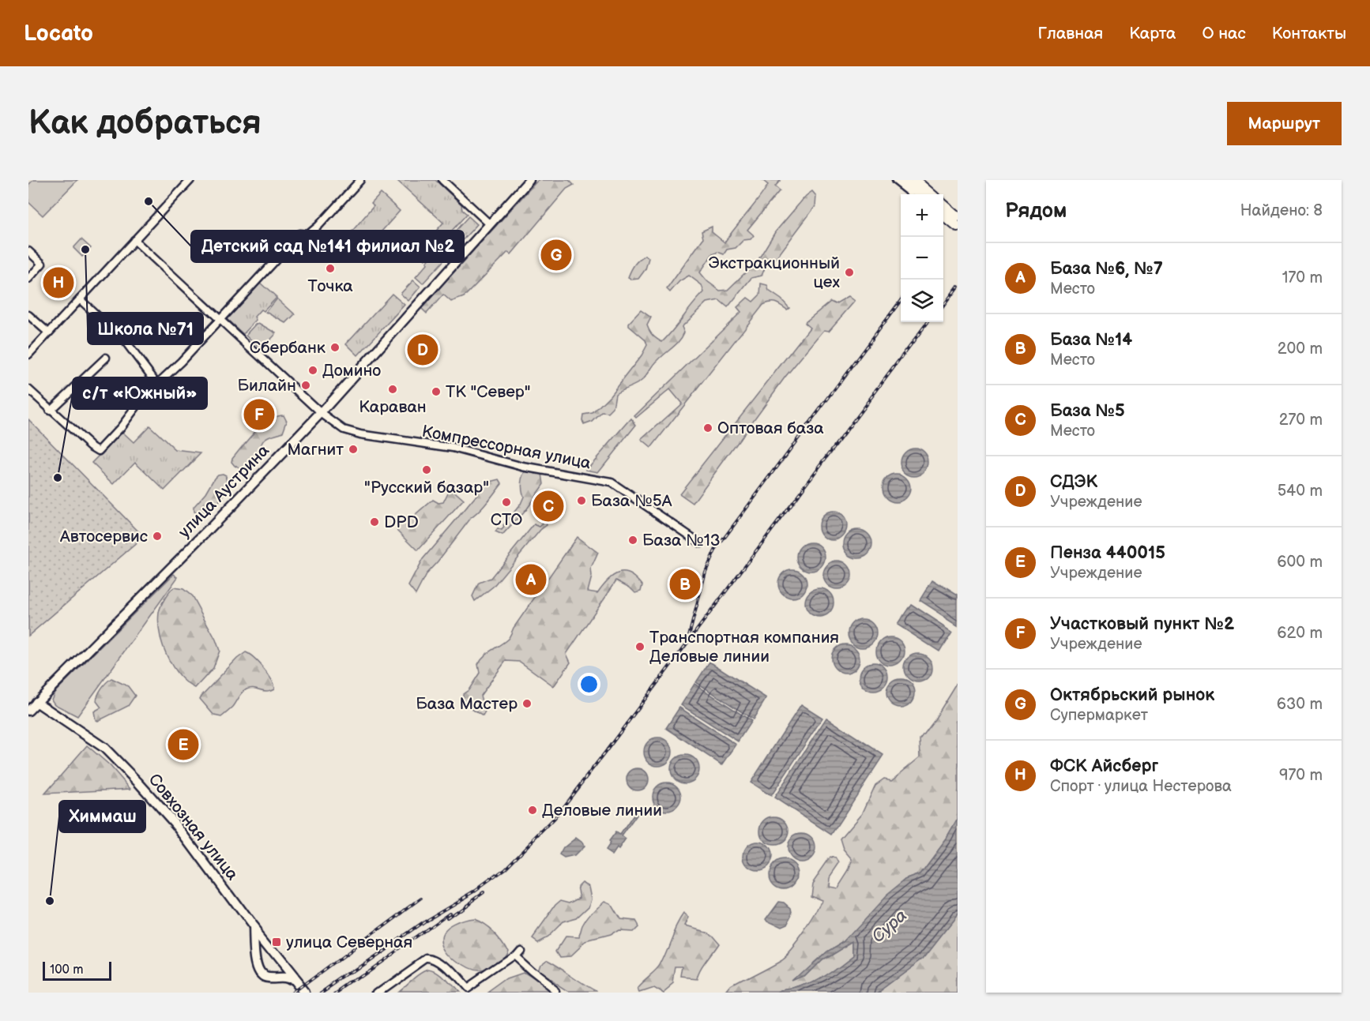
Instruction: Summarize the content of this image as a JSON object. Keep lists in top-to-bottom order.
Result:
{
  "streets": {
    "main road": ["улица Аустрина", "Совхозная улица"],
    "street": ["Компрессорная улица"]
  },
  "crossings": [
    ["Компрессорная улица", "улица Аустрина"],
    ["улица Аустрина", "Совхозная улица"]
  ],
  "water": ["Сура"],
  "places": {
    "other": [
      "Детский сад №141 филиал №2",
      "Школа №71",
      "Точка",
      "Экстракционный цех",
      "Сбербанк",
      "Домино",
      "Билайн",
      "Караван",
      "ТК \"Север\"",
      "Оптовая база",
      "Магнит",
      "\"Русский базар\"",
      "с/т «Южный»",
      "База №5А",
      "СТО",
      "DPD",
      "Автосервис",
      "База №13",
      "Транспортная компания Деловые линии",
      "База Мастер",
      "Деловые линии",
      "Химмаш"
    ],
    "transit": ["улица Северная"]
  },
  "scale_bar": "100 m",
  "page": {
    "header": "Locato",
    "nav": [
      "Главная",
      "Карта",
      "О нас",
      "Контакты"
    ],
    "buttons": "Маршрут",
    "title": "Как добраться",
    "heading": ["Рядом", "Найдено: 8"],
    "map_buttons": ["+", "−"],
    "pins": [
      "G",
      "H",
      "D",
      "F",
      "C",
      "A",
      "B",
      "E"
    ],
    "list": [
      {
        "mark": "A",
        "name": "База №6, №7",
        "note": "Место",
        "value": "170 m"
      },
      {
        "mark": "B",
        "name": "База №14",
        "note": "Место",
        "value": "200 m"
      },
      {
        "mark": "C",
        "name": "База №5",
        "note": "Место",
        "value": "270 m"
      },
      {
        "mark": "D",
        "name": "СДЭК",
        "note": "Учреждение",
        "value": "540 m"
      },
      {
        "mark": "E",
        "name": "Пенза 440015",
        "note": "Учреждение",
        "value": "600 m"
      },
      {
        "mark": "F",
        "name": "Участковый пункт №2",
        "note": "Учреждение",
        "value": "620 m"
      },
      {
        "mark": "G",
        "name": "Октябрьский рынок",
        "note": "Супермаркет",
        "value": "630 m"
      },
      {
        "mark": "H",
        "name": "ФСК Айсберг",
        "note": "Спорт · улица Нестерова",
        "value": "970 m"
      }
    ],
    "scale": "100 m"
  }
}
